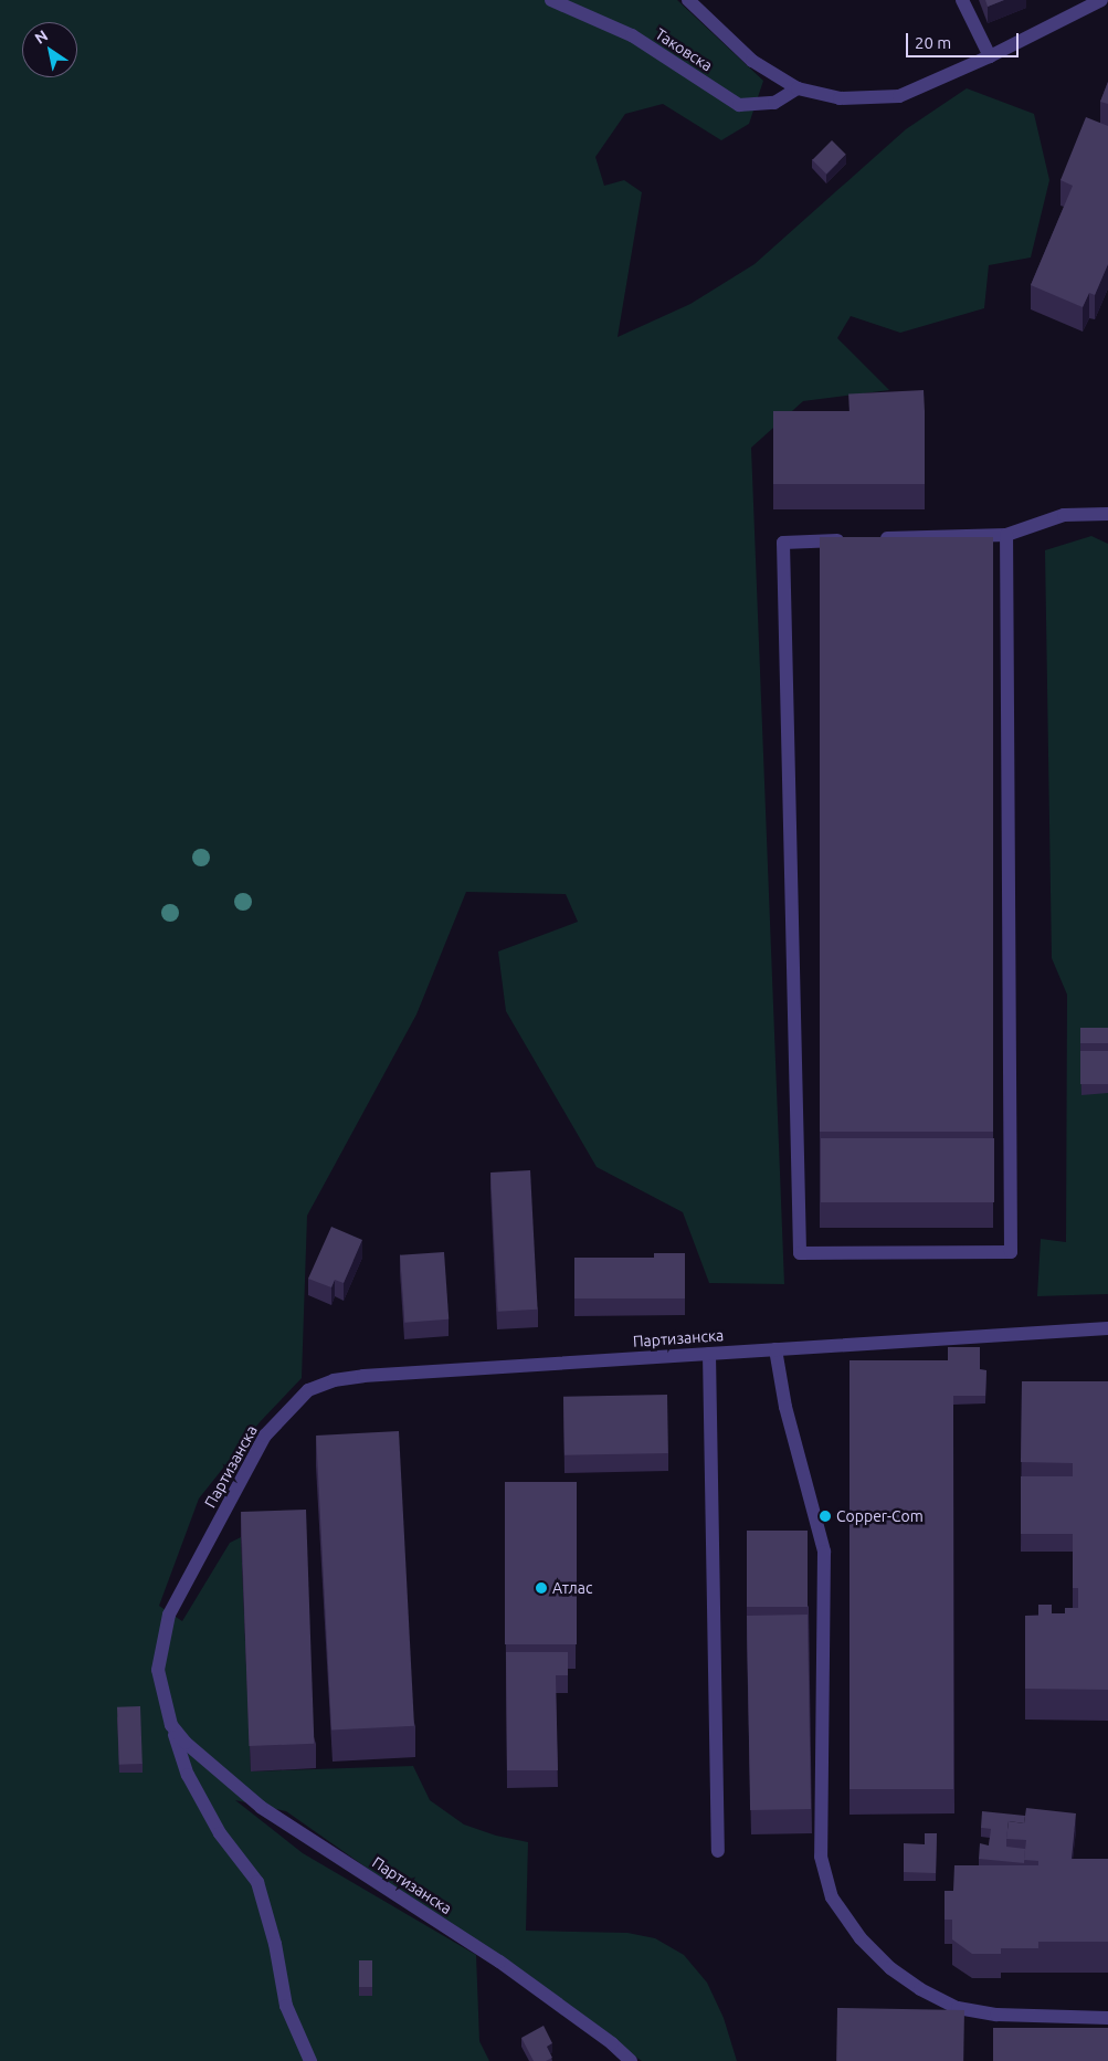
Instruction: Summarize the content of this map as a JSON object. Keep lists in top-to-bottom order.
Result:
{
  "streets": {
    "street": ["Таковска", "Партизанска"]
  },
  "places": ["Copper-Com", "Атлас"],
  "scale_bar": "20 m",
  "north": "top left"
}
